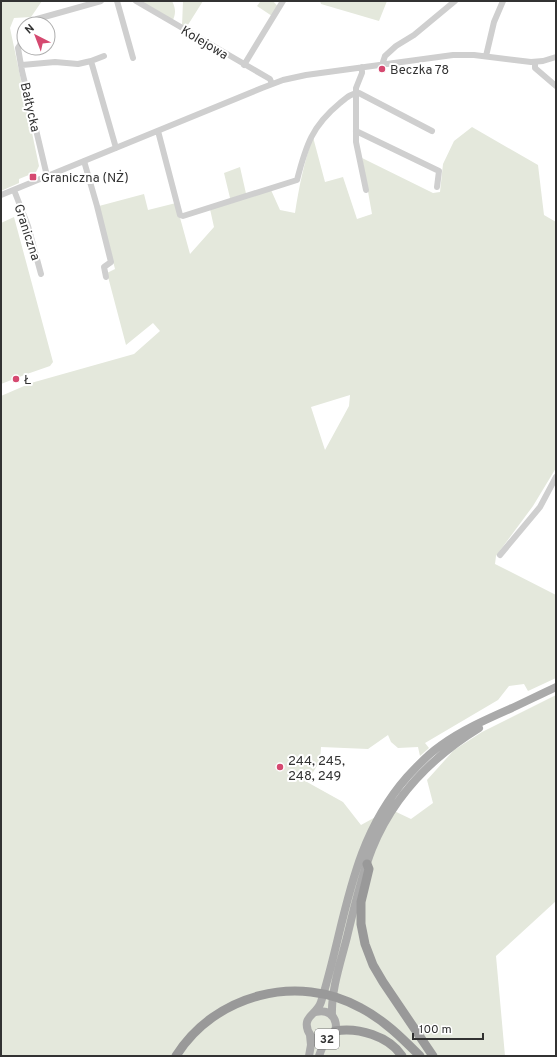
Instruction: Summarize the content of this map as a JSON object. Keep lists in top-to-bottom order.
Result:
{
  "streets": {
    "main road": ["32"],
    "street": ["Kolejowa", "Bałtycka", "Graniczna"]
  },
  "places": {
    "other": ["Beczka 78", "Ł", "244, 245, 248, 249"],
    "transit": ["Graniczna (NŻ)"]
  },
  "scale_bar": "100 m",
  "north": "top left"
}
